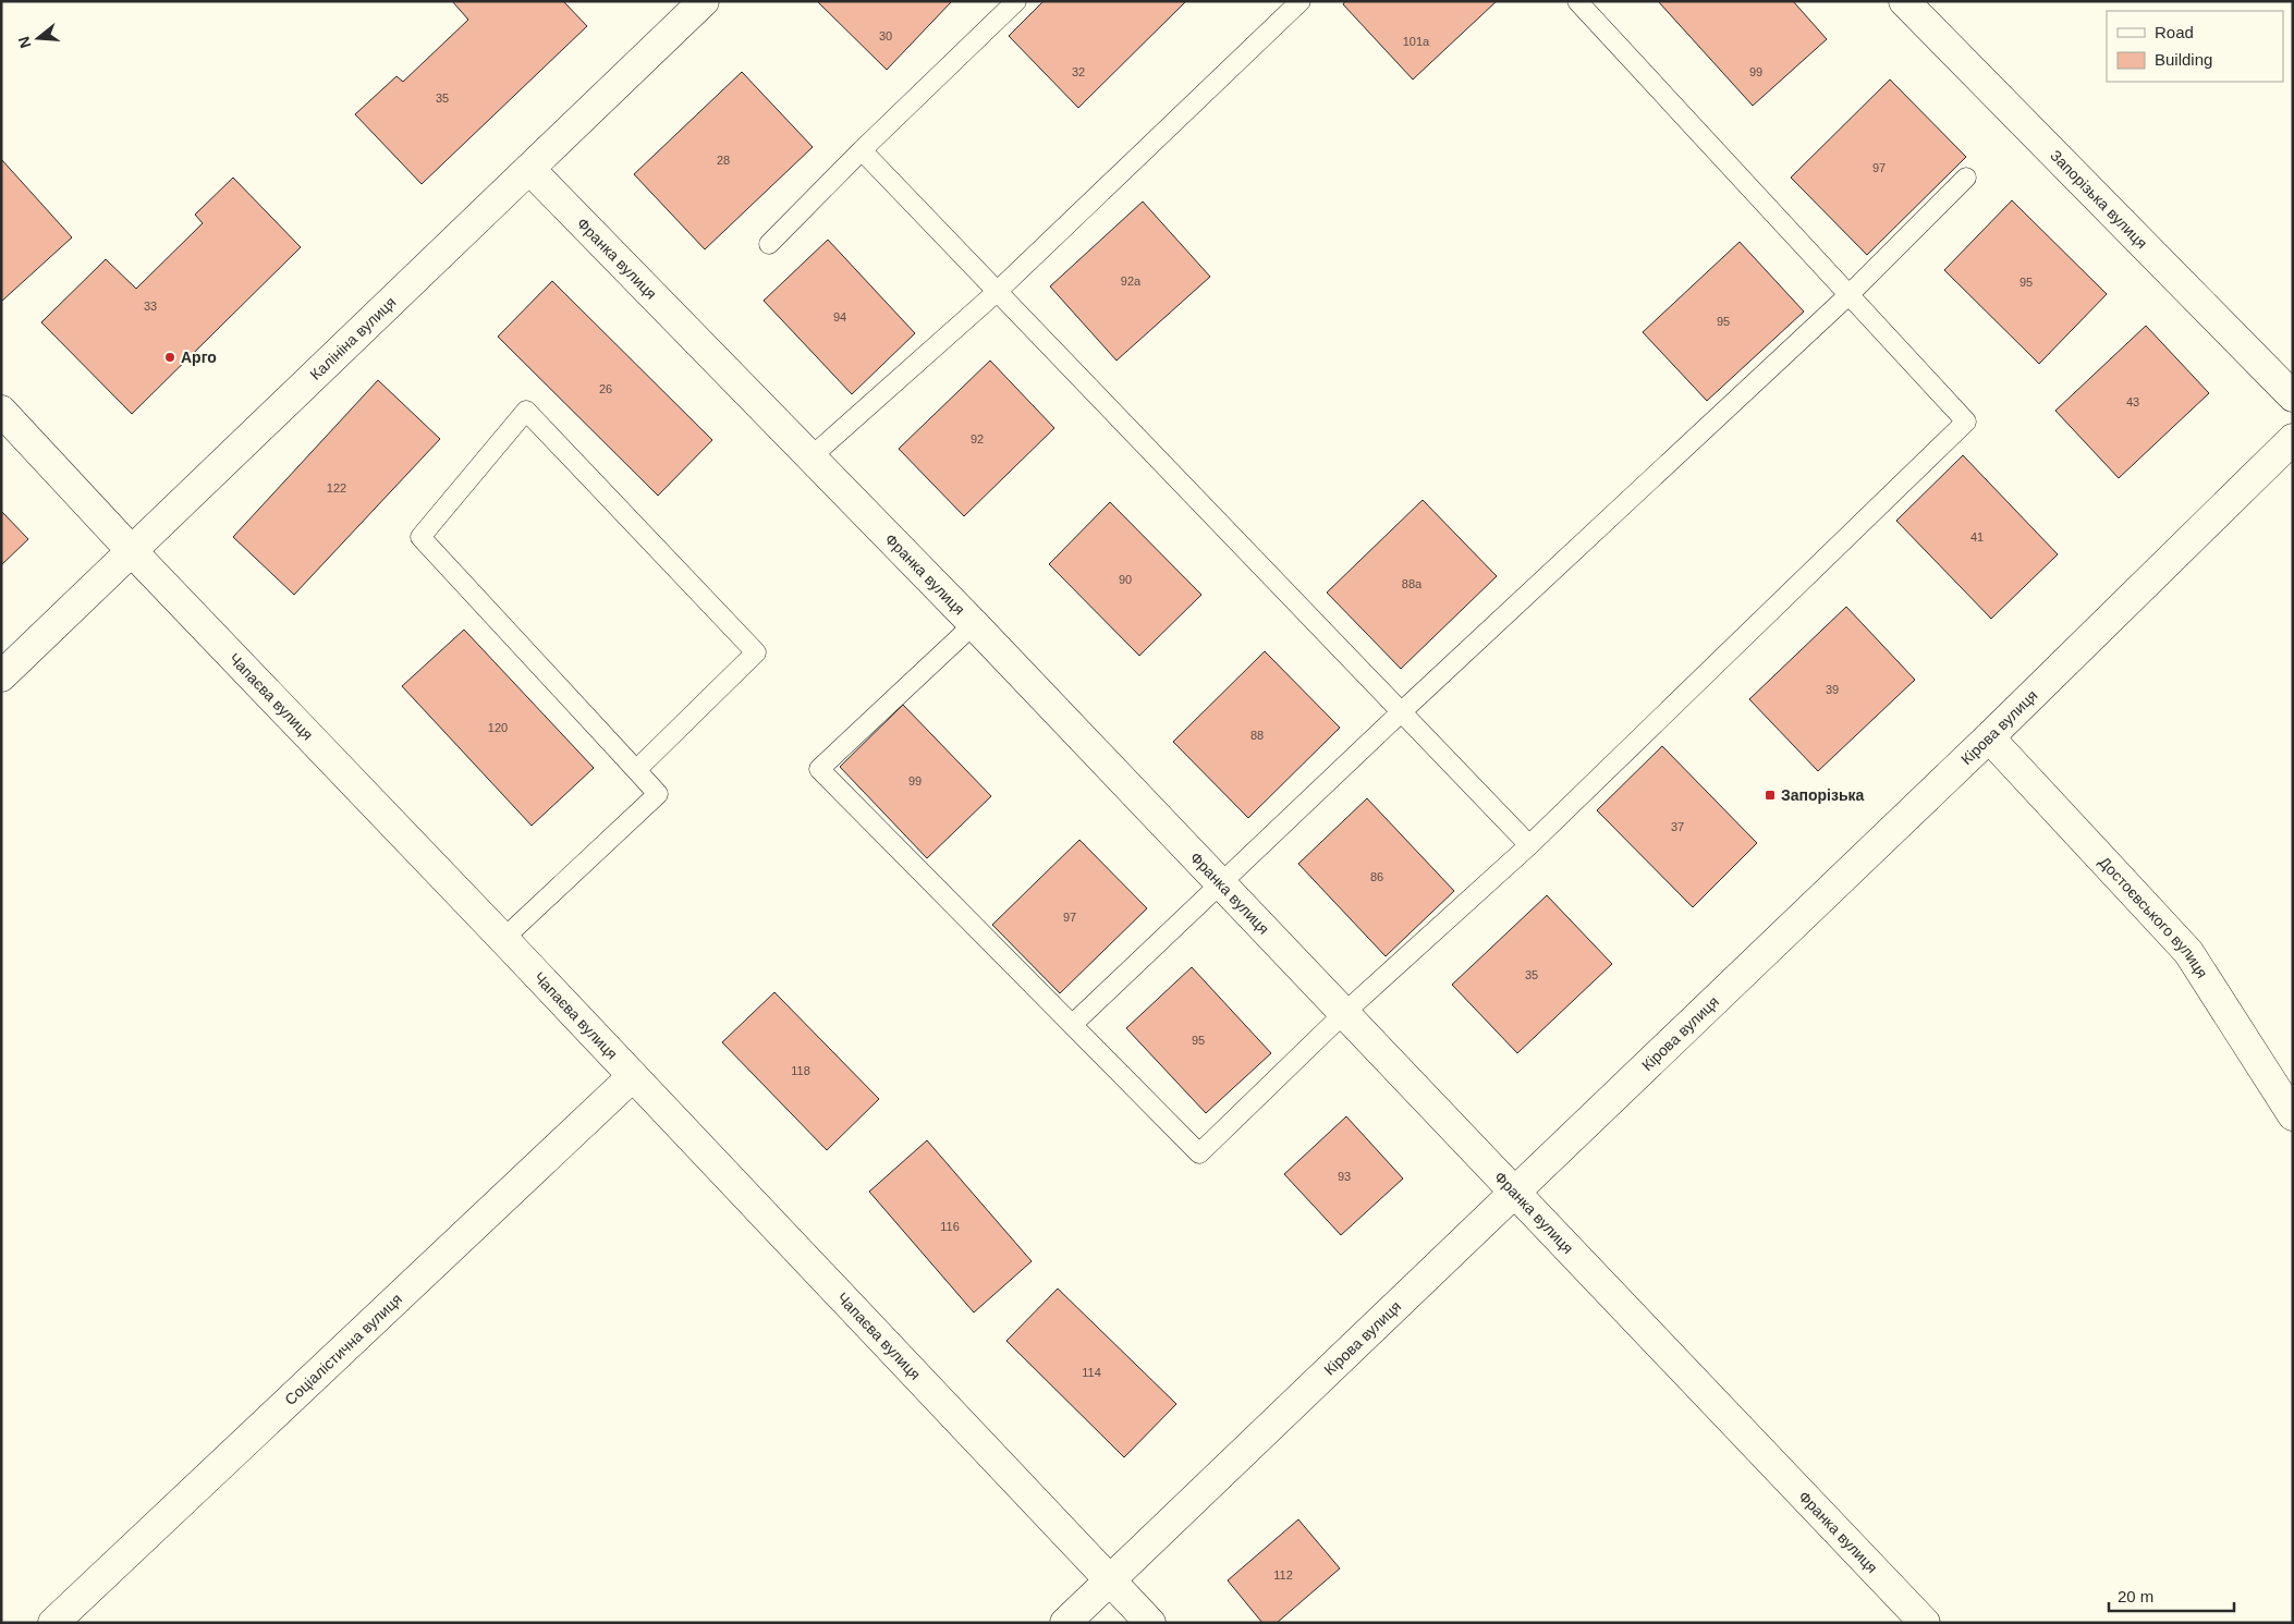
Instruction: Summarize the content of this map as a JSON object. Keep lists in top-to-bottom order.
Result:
{
  "streets": {
    "street": [
      "Запорізька вулиця",
      "Франка вулиця",
      "Калініна вулиця",
      "Чапаєва вулиця",
      "Кірова вулиця",
      "Достоєвського вулиця",
      "Соціалістична вулиця"
    ]
  },
  "crossings": [
    ["Франка вулиця", "Калініна вулиця"],
    ["Франка вулиця", "Кірова вулиця"],
    ["Калініна вулиця", "Чапаєва вулиця"],
    ["Чапаєва вулиця", "Кірова вулиця"],
    ["Чапаєва вулиця", "Соціалістична вулиця"],
    ["Кірова вулиця", "Достоєвського вулиця"]
  ],
  "places": {
    "other": ["Арго"],
    "transit": ["Запорізька"]
  },
  "house_numbers": [
    "30",
    "101а",
    "32",
    "99",
    "35",
    "28",
    "97",
    "92а",
    "95",
    "33",
    "94",
    "95",
    "26",
    "43",
    "92",
    "122",
    "41",
    "90",
    "88а",
    "39",
    "120",
    "88",
    "99",
    "37",
    "86",
    "97",
    "35",
    "95",
    "118",
    "93",
    "116",
    "114",
    "112"
  ],
  "legend": ["Road", "Building"],
  "scale_bar": "20 m",
  "north": "left"
}
